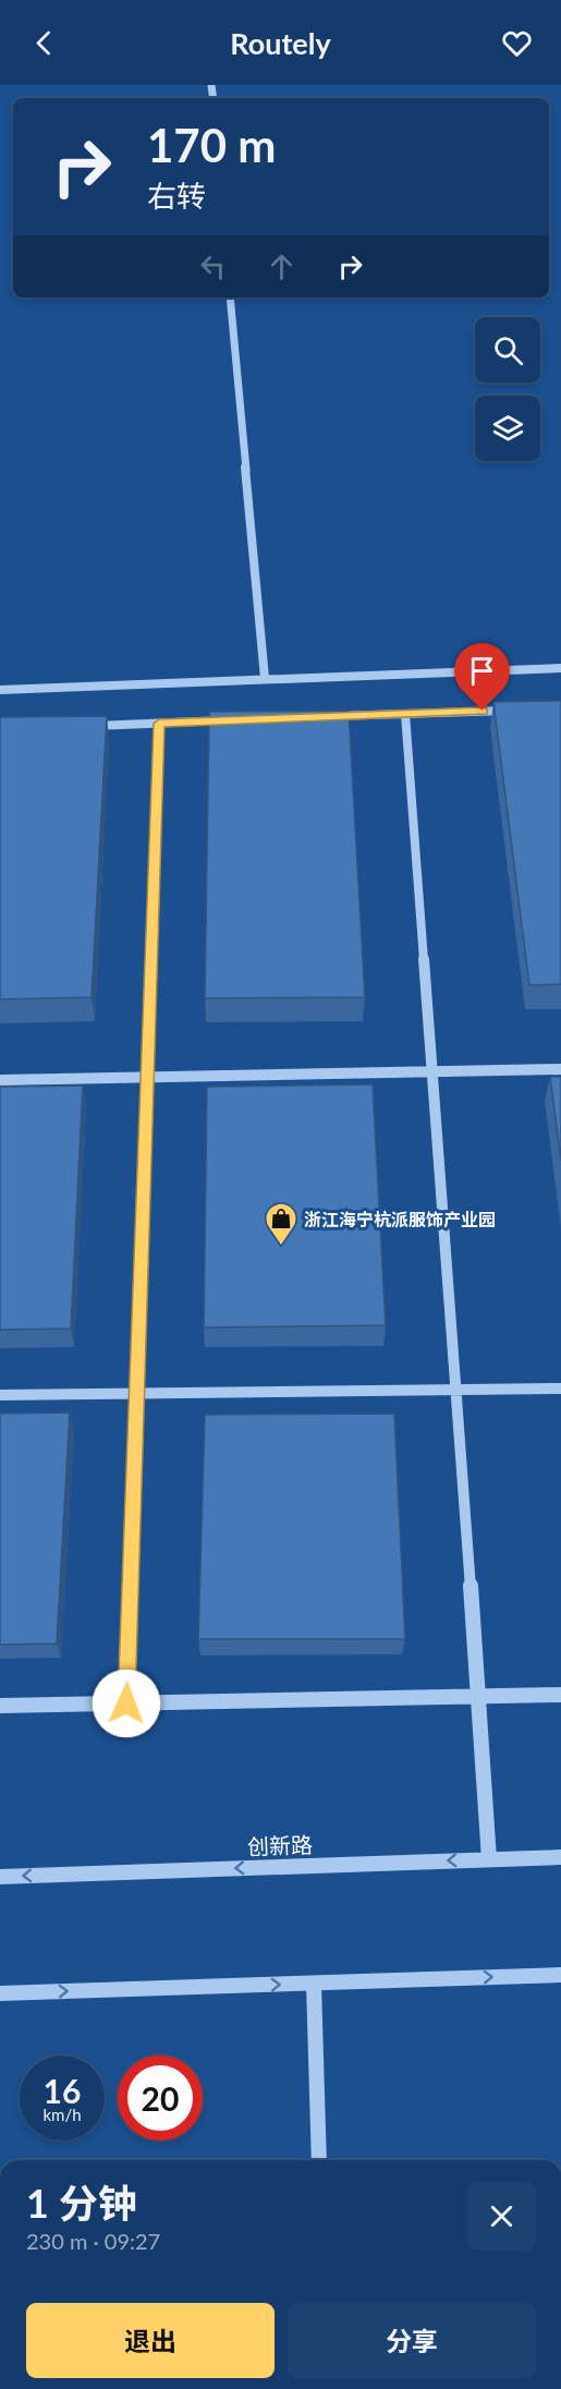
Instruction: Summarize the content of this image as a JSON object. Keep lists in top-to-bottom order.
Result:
{
  "streets": {
    "street": ["创新路"]
  },
  "one_way": ["创新路"],
  "places": {
    "shop": ["浙江海宁杭派服饰产业园"]
  },
  "page": {
    "header": "Routely",
    "turn": ["170 m", "右转"],
    "speed": "16 km/h",
    "limit": "20",
    "heading": ["1 分钟", "230 m · 09:27"],
    "buttons": ["退出", "分享"]
  }
}
